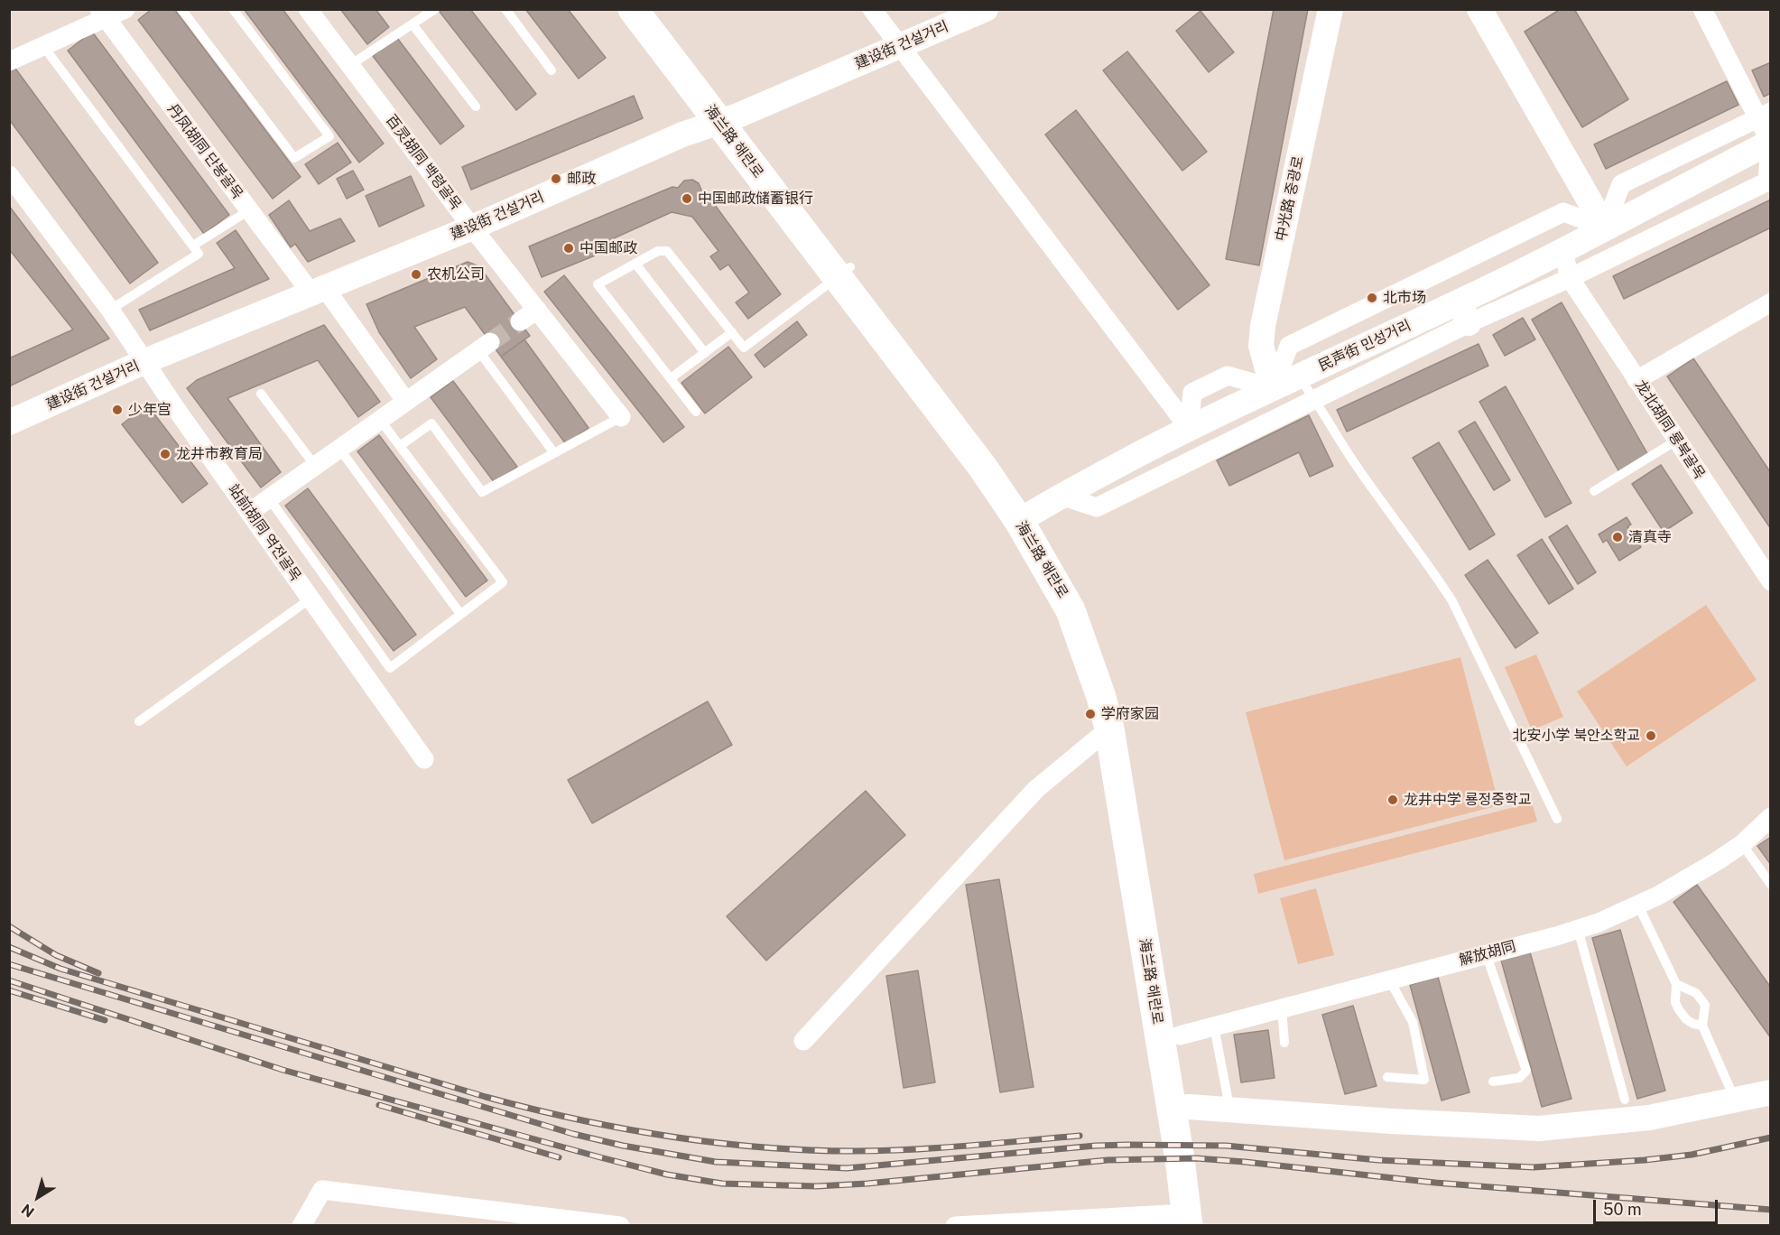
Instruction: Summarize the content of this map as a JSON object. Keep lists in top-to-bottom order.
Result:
{
  "streets": {
    "highway": ["海兰路 해란로"],
    "street": [
      "建设街 건설거리",
      "丹凤胡同 단봉골목",
      "百灵胡同 백령골목",
      "中光路 중광로",
      "民声街 민성거리",
      "龙北胡同 룡북골목",
      "站前胡同 역전골목",
      "解放胡同"
    ]
  },
  "crossings": [
    ["建设街 건설거리", "海兰路 해란로"],
    ["建设街 건설거리", "丹凤胡同 단봉골목"],
    ["建设街 건설거리", "百灵胡同 백령골목"],
    ["建设街 건설거리", "站前胡同 역전골목"],
    ["海兰路 해란로", "民声街 민성거리"],
    ["海兰路 해란로", "解放胡同"],
    ["中光路 중광로", "民声街 민성거리"]
  ],
  "places": [
    "邮政",
    "中国邮政储蓄银行",
    "中国邮政",
    "农机公司",
    "北市场",
    "少年宫",
    "龙井市教育局",
    "清真寺",
    "学府家园",
    "北安小学 북안소학교",
    "龙井中学 룡정중학교"
  ],
  "scale_bar": "50 m",
  "north": "bottom left"
}
